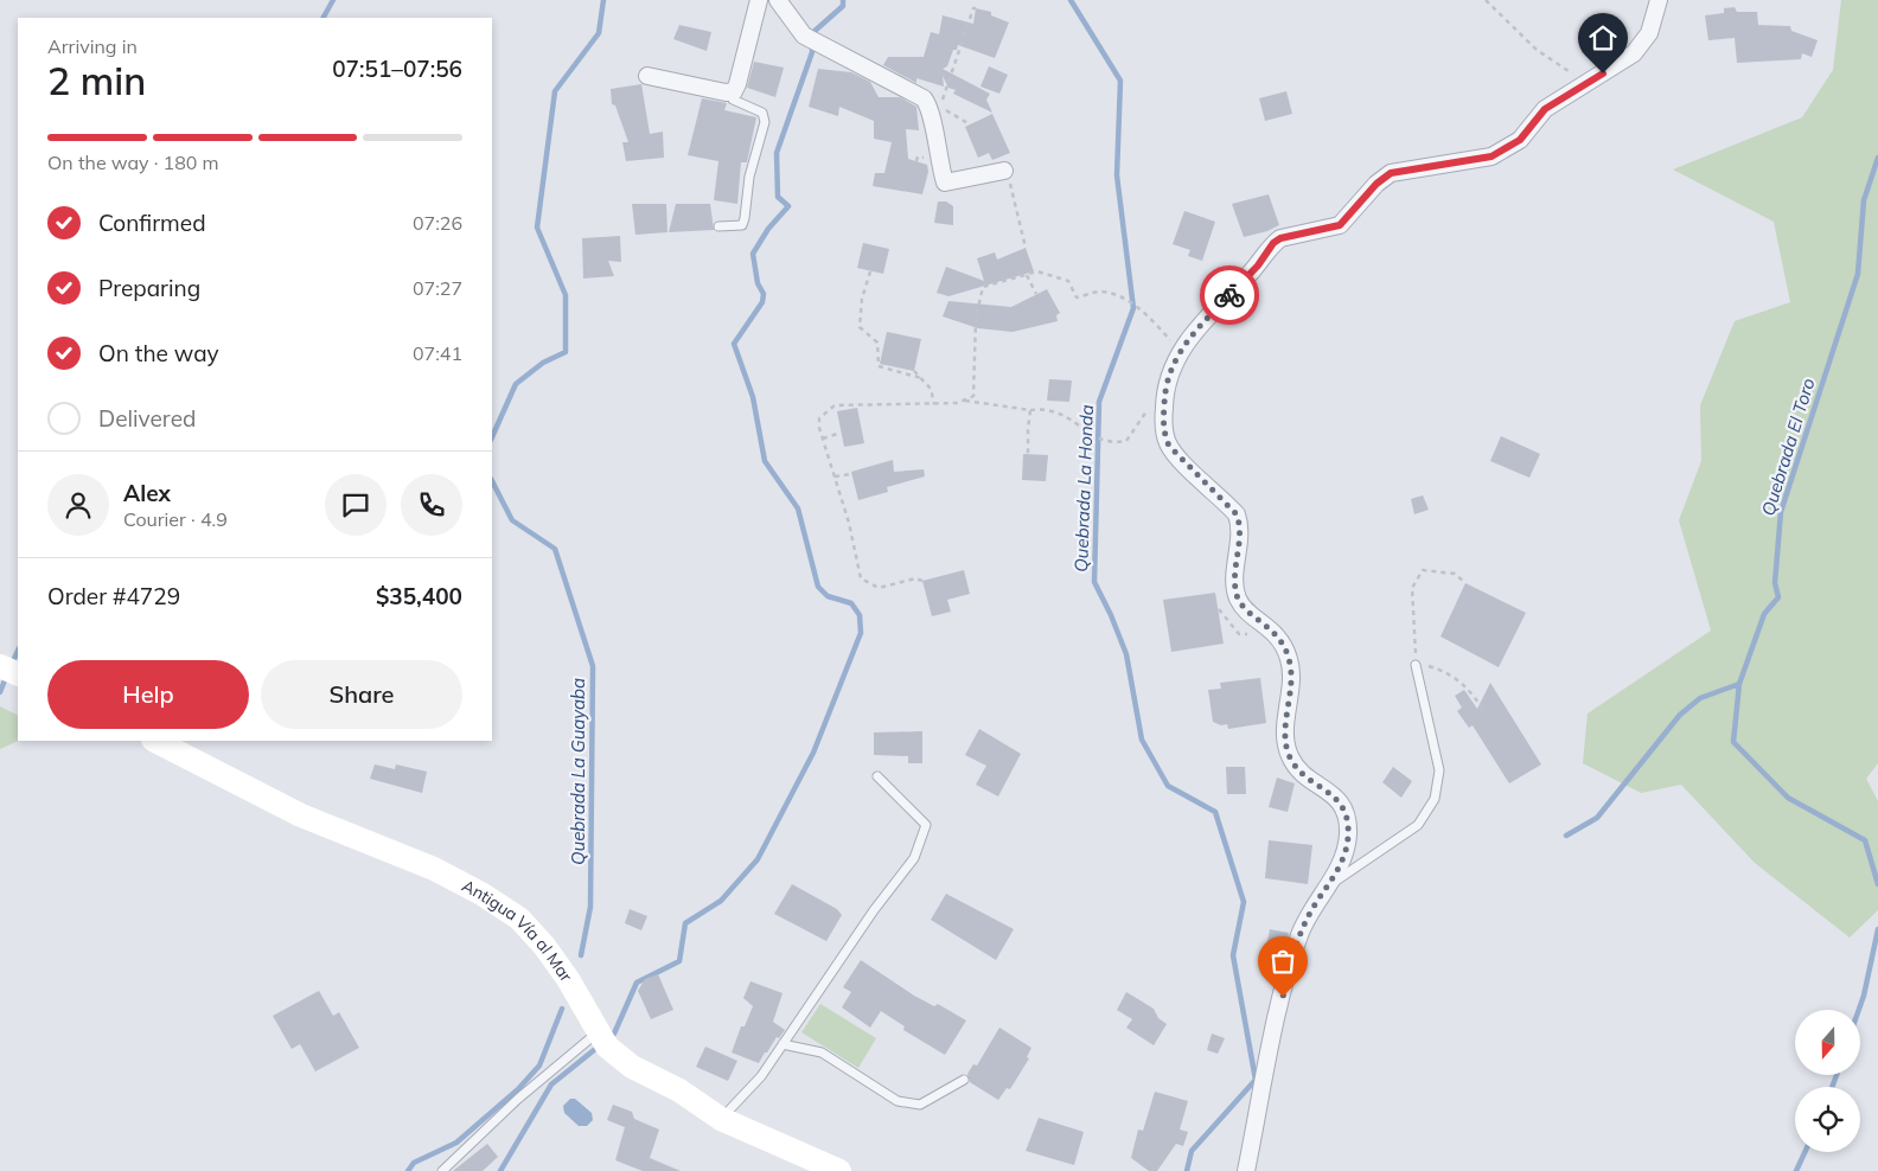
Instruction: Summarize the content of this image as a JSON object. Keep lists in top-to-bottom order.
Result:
{
  "streets": {
    "main road": ["Antigua Vía al Mar"]
  },
  "water": ["Quebrada El Toro", "Quebrada La Honda", "Quebrada La Guayaba"],
  "north": "bottom",
  "page": {
    "heading": ["2 min", "Arriving in", "07:51–07:56"],
    "panel": [
      "Alex",
      "Courier · 4.9",
      "Order #4729",
      "$35,400"
    ],
    "bar": "On the way · 180 m",
    "list": [
      ["Confirmed", "07:26"],
      ["Preparing", "07:27"],
      ["On the way", "07:41"],
      "Delivered"
    ],
    "buttons": ["Help", "Share"]
  }
}
